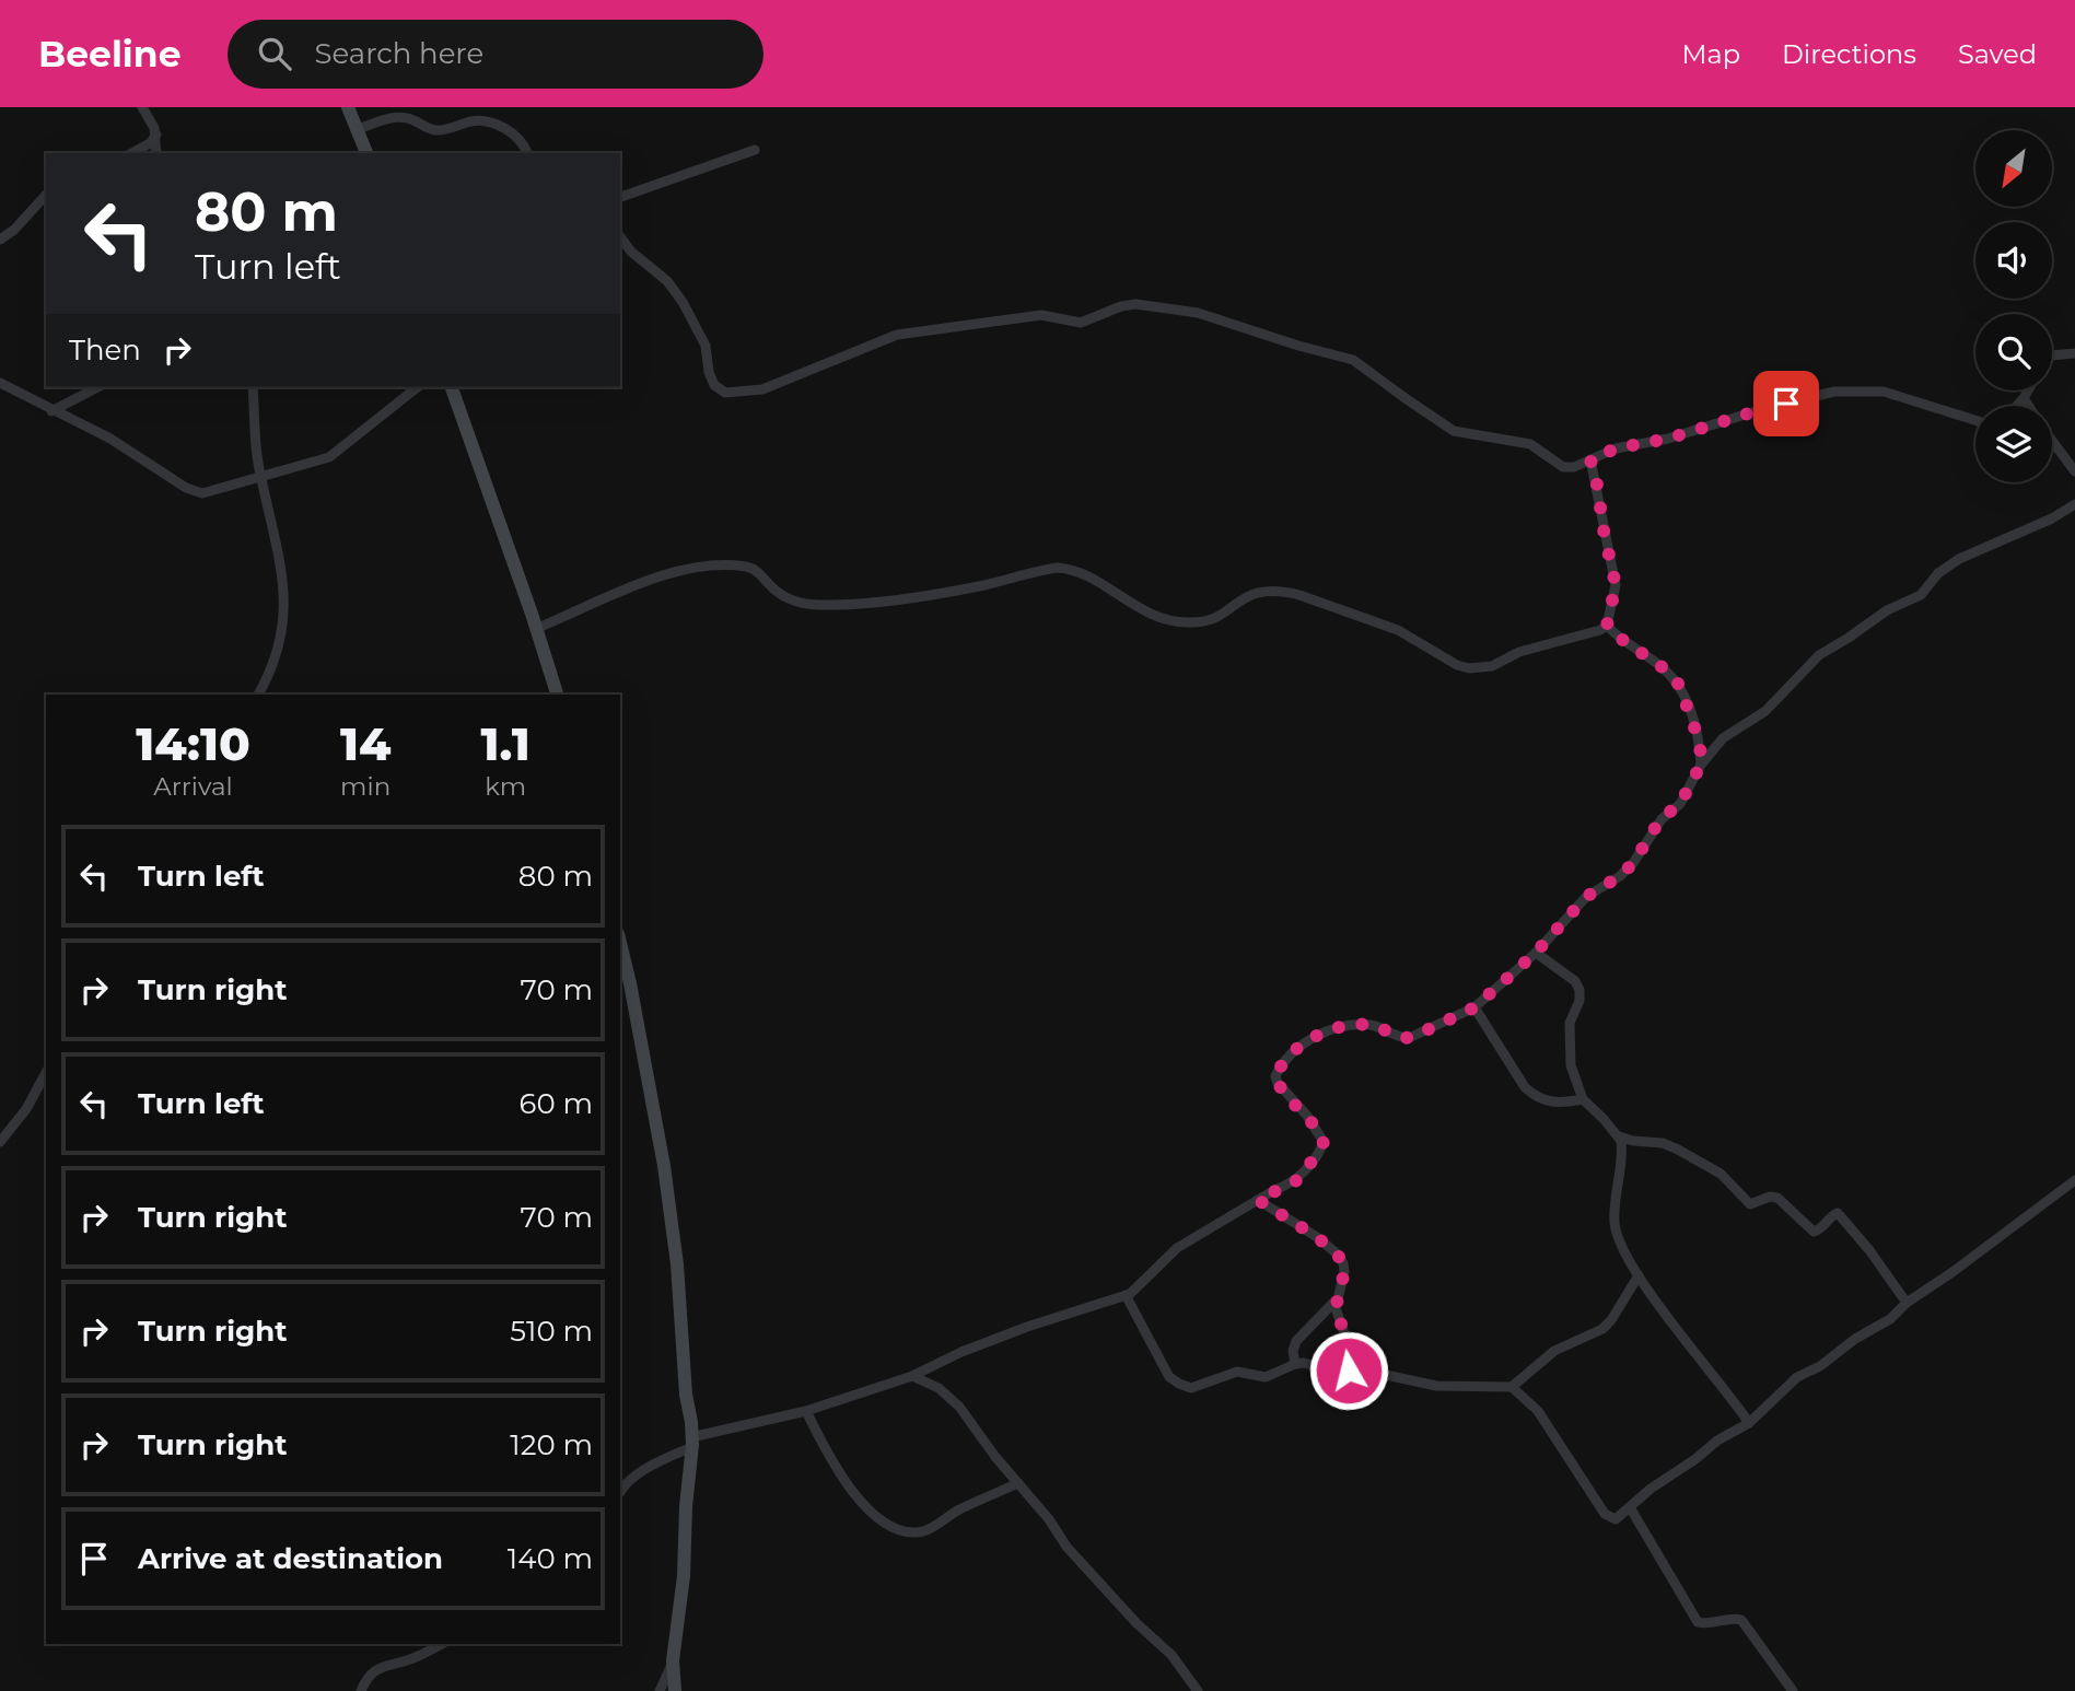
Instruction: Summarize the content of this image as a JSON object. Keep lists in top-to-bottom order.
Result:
{
  "north": "bottom left",
  "page": {
    "header": "Beeline",
    "search": "Search here",
    "nav": ["Map", "Directions", "Saved"],
    "turn": ["80 m", "Turn left"],
    "then": "Then",
    "eta": [
      "14:10",
      "Arrival",
      "14",
      "min",
      "1.1",
      "km"
    ],
    "list": [
      {
        "name": "Turn left",
        "value": "80 m"
      },
      {
        "name": "Turn right",
        "value": "70 m"
      },
      {
        "name": "Turn left",
        "value": "60 m"
      },
      {
        "name": "Turn right",
        "value": "70 m"
      },
      {
        "name": "Turn right",
        "value": "510 m"
      },
      {
        "name": "Turn right",
        "value": "120 m"
      },
      {
        "name": "Arrive at destination",
        "value": "140 m"
      }
    ]
  }
}
